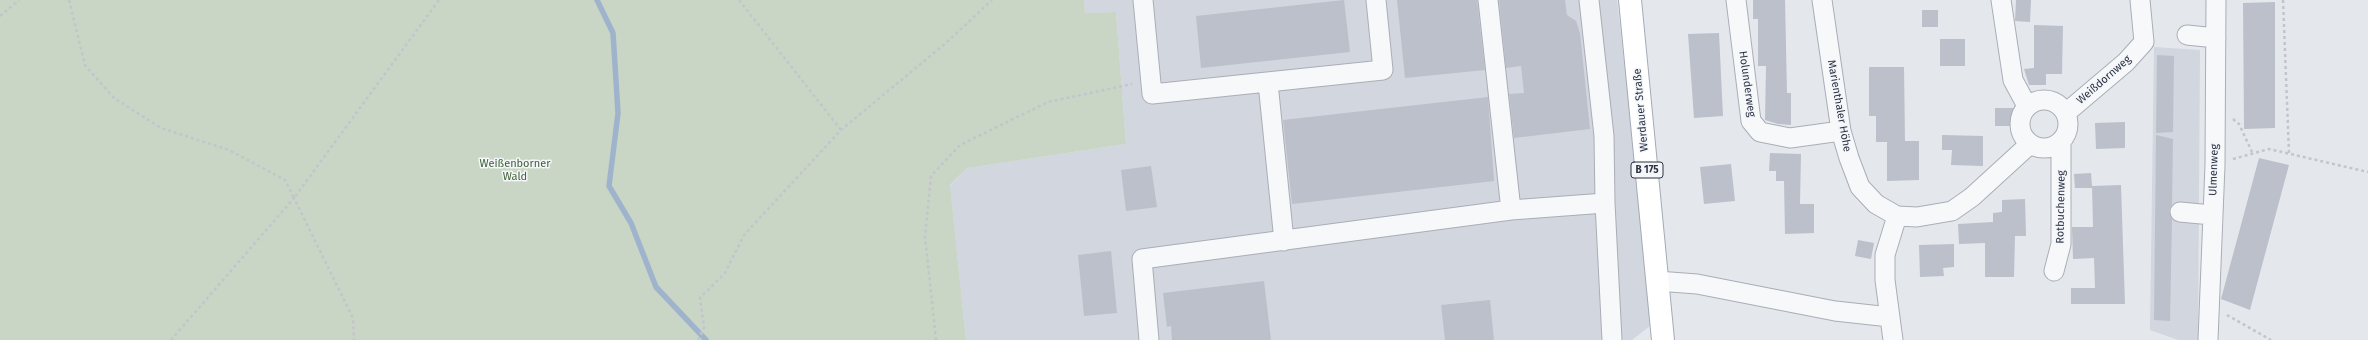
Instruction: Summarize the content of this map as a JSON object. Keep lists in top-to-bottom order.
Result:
{
  "streets": {
    "main road": ["Werdauer Straße", "B 175"],
    "street": [
      "Weißdornweg",
      "Holunderweg",
      "Marienthaler Höhe",
      "Ulmenweg",
      "Rotbuchenweg"
    ]
  },
  "crossings": [
    ["Weißdornweg", "Marienthaler Höhe"],
    ["Weißdornweg", "Rotbuchenweg"],
    ["Holunderweg", "Marienthaler Höhe"],
    ["Marienthaler Höhe", "Rotbuchenweg"]
  ],
  "parks": ["Weißenborner Wald"]
}
